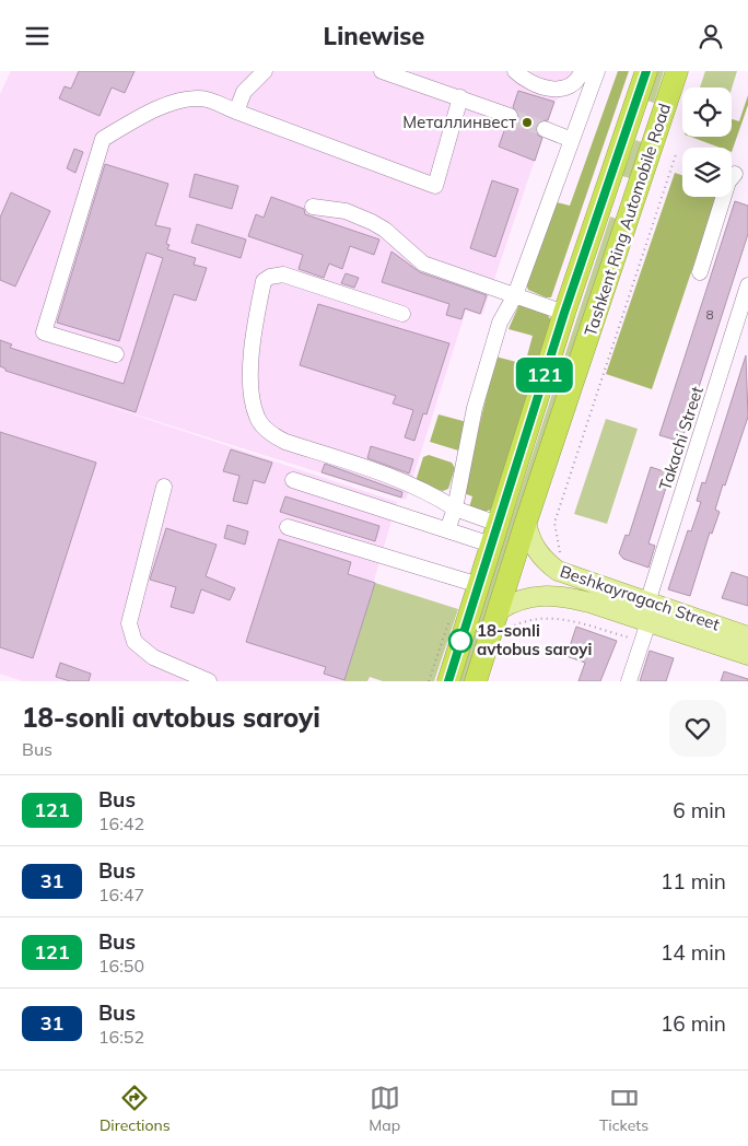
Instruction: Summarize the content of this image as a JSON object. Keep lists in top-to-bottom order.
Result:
{
  "streets": {
    "highway": ["Tashkent Ring Automobile Road"],
    "main road": ["Beshkayragach Street"],
    "street": ["Takachi Street"]
  },
  "crossings": [
    ["Tashkent Ring Automobile Road", "Beshkayragach Street"],
    ["Takachi Street", "Beshkayragach Street"]
  ],
  "places": ["Металлинвест", "18-sonli avtobus saroyi"],
  "lines": ["bus line 121"],
  "house_numbers": ["8"],
  "page": {
    "header": "Linewise",
    "on_map": "121",
    "heading": ["18-sonli avtobus saroyi", "Bus"],
    "list": [
      {
        "mark": "121",
        "name": "Bus",
        "note": "16:42",
        "value": "6 min"
      },
      {
        "mark": "31",
        "name": "Bus",
        "note": "16:47",
        "value": "11 min"
      },
      {
        "mark": "121",
        "name": "Bus",
        "note": "16:50",
        "value": "14 min"
      },
      {
        "mark": "31",
        "name": "Bus",
        "note": "16:52",
        "value": "16 min"
      }
    ],
    "tabs": ["Directions", "Map", "Tickets"]
  }
}
